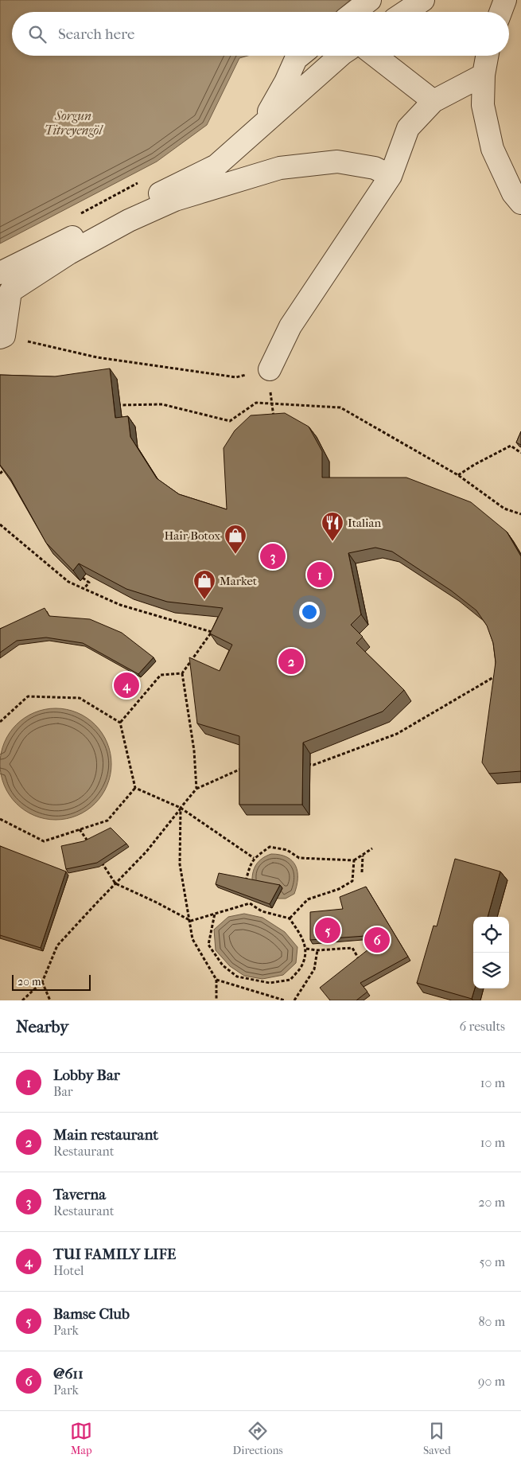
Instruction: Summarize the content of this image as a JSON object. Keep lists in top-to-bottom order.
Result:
{
  "water": ["Sorgun Titreyengöl"],
  "places": {
    "restaurant": ["Italian"],
    "shop": ["Hair Botox", "Market"]
  },
  "scale_bar": "20 m",
  "page": {
    "search": "Search here",
    "pins": [
      "3",
      "1",
      "2",
      "4",
      "5",
      "6"
    ],
    "scale": "20 m",
    "heading": ["Nearby", "6 results"],
    "list": [
      {
        "mark": "1",
        "name": "Lobby Bar",
        "note": "Bar",
        "value": "10 m"
      },
      {
        "mark": "2",
        "name": "Main restaurant",
        "note": "Restaurant",
        "value": "10 m"
      },
      {
        "mark": "3",
        "name": "Taverna",
        "note": "Restaurant",
        "value": "20 m"
      },
      {
        "mark": "4",
        "name": "TUI FAMILY LIFE",
        "note": "Hotel",
        "value": "50 m"
      },
      {
        "mark": "5",
        "name": "Bamse Club",
        "note": "Park",
        "value": "80 m"
      },
      {
        "mark": "6",
        "name": "@611",
        "note": "Park",
        "value": "90 m"
      }
    ],
    "nav": ["Map", "Directions", "Saved"]
  }
}
